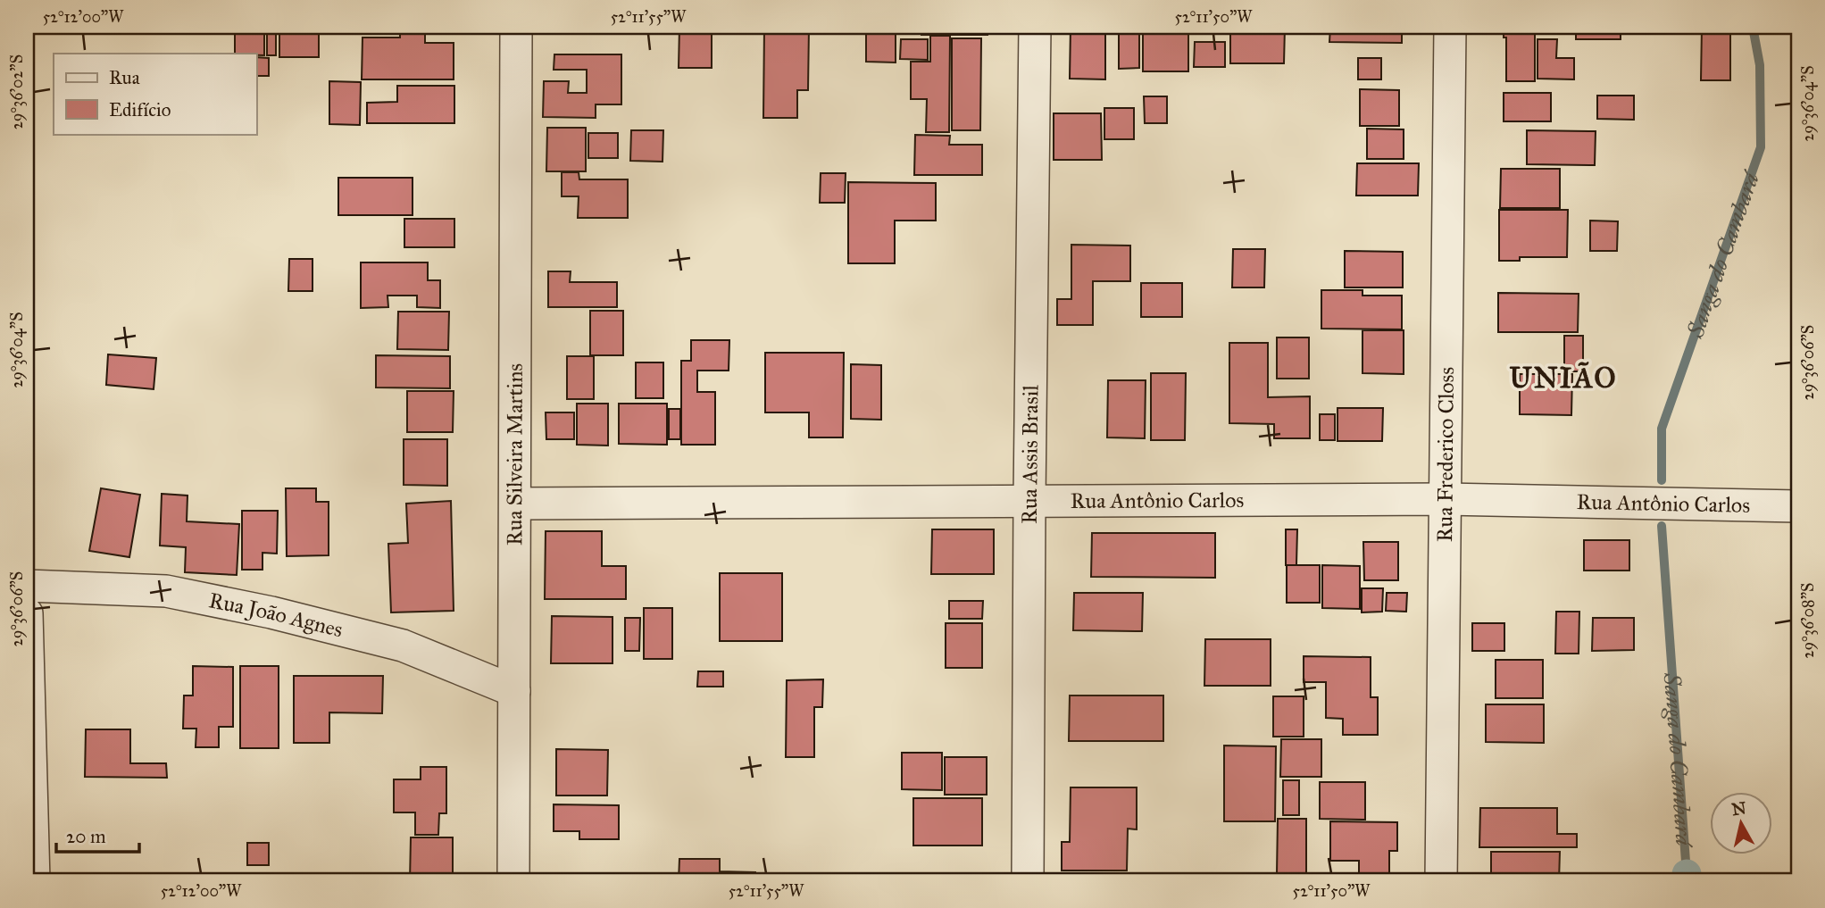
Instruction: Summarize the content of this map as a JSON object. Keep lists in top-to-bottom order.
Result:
{
  "streets": {
    "street": [
      "Rua Assis Brasil",
      "Rua Silveira Martins",
      "Rua Frederico Closs",
      "Rua Antônio Carlos",
      "Rua João Agnes"
    ]
  },
  "crossings": [
    ["Rua Assis Brasil", "Rua Antônio Carlos"],
    ["Rua Silveira Martins", "Rua Antônio Carlos"],
    ["Rua Silveira Martins", "Rua João Agnes"],
    ["Rua Frederico Closs", "Rua Antônio Carlos"]
  ],
  "districts": ["UNIÃO"],
  "water": ["Sanga do Cambará"],
  "legend": ["Rua", "Edifício"],
  "scale_bar": "20 m",
  "north": "top",
  "coordinates": [
    "52°12'00\"W",
    "52°11'55\"W",
    "52°11'50\"W",
    "29°36'02\"S",
    "29°36'04\"S",
    "29°36'06\"S",
    "29°36'08\"S"
  ]
}
